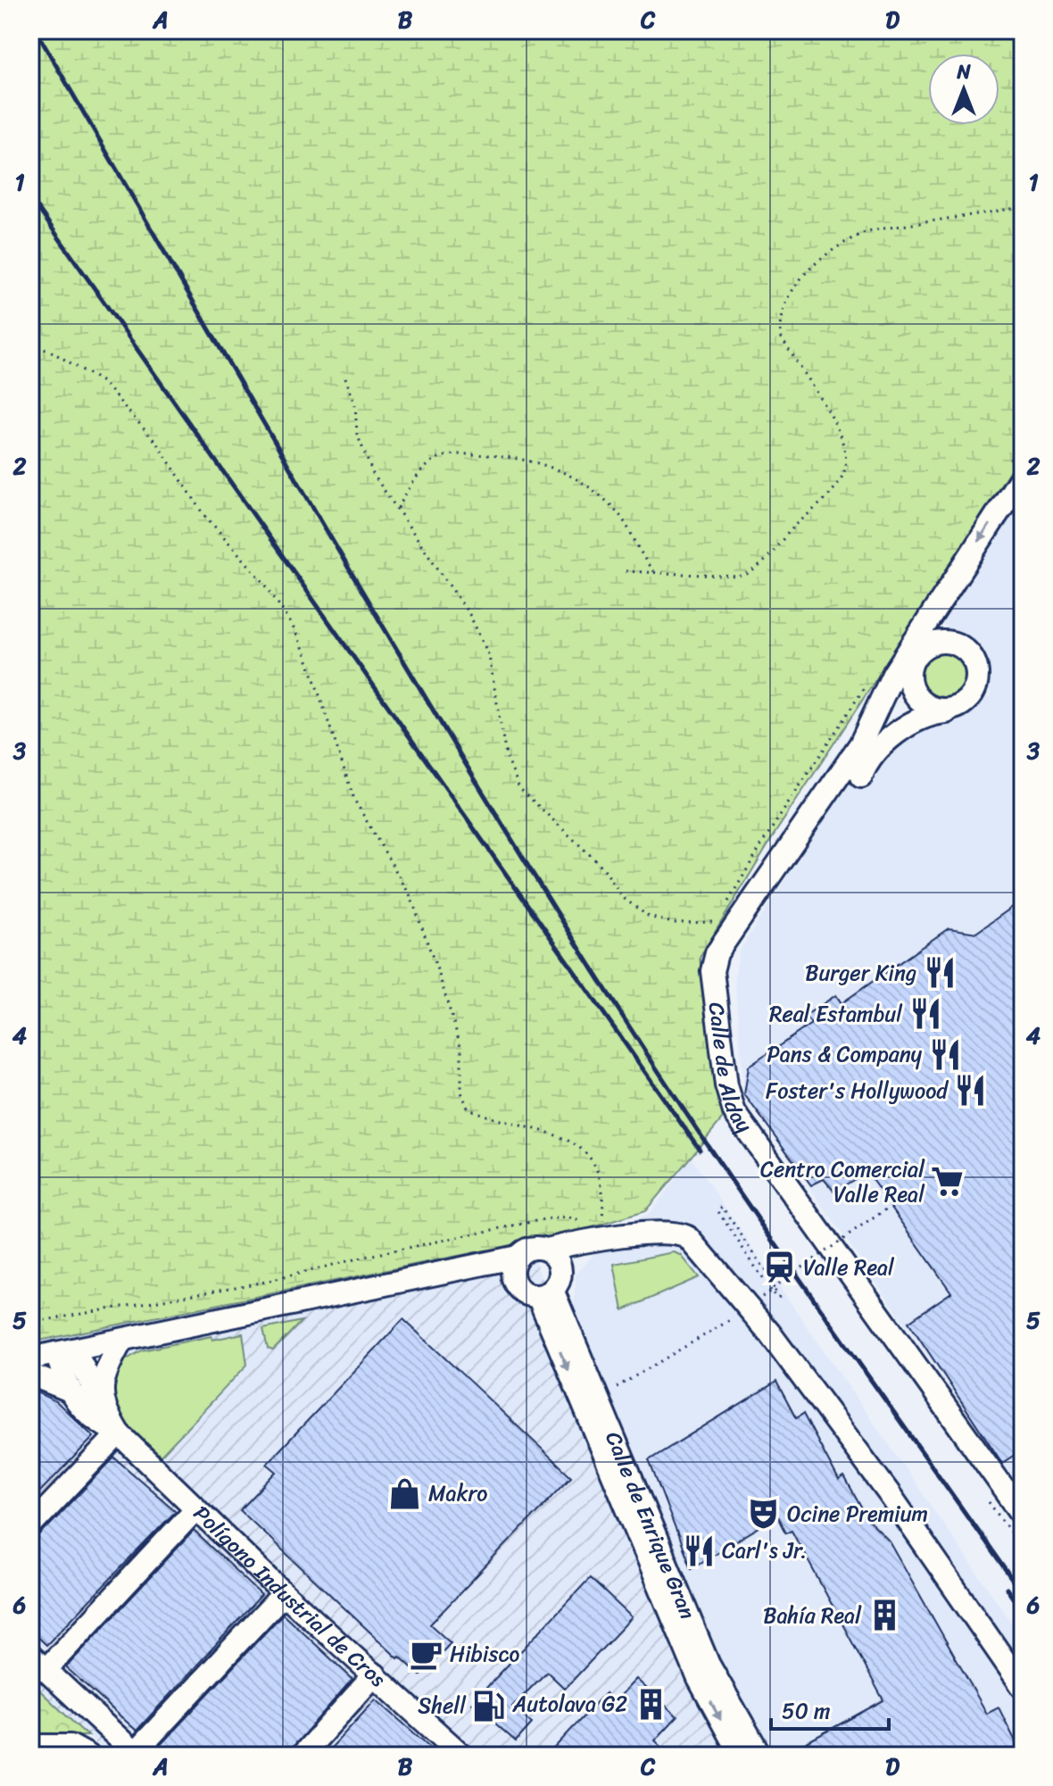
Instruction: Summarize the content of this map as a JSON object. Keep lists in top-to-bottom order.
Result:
{
  "streets": {
    "street": ["Calle de Alday", "Calle de Enrique Gran", "Polígono Industrial de Cros"]
  },
  "places": {
    "restaurant": [
      "Burger King",
      "Real Estambul",
      "Pans & Company",
      "Foster's Hollywood",
      "Carl's Jr."
    ],
    "supermarket": ["Centro Comercial Valle Real"],
    "station": ["Valle Real"],
    "shop": ["Makro"],
    "theatre": ["Ocine Premium"],
    "building": ["Bahía Real", "Autolava G2"],
    "cafe": ["Hibisco"],
    "fuel station": ["Shell"]
  },
  "scale_bar": "50 m",
  "north": "top",
  "grid": {
    "columns": [
      "A",
      "B",
      "C",
      "D"
    ],
    "rows": [
      "1",
      "2",
      "3",
      "4",
      "5",
      "6"
    ]
  }
}
